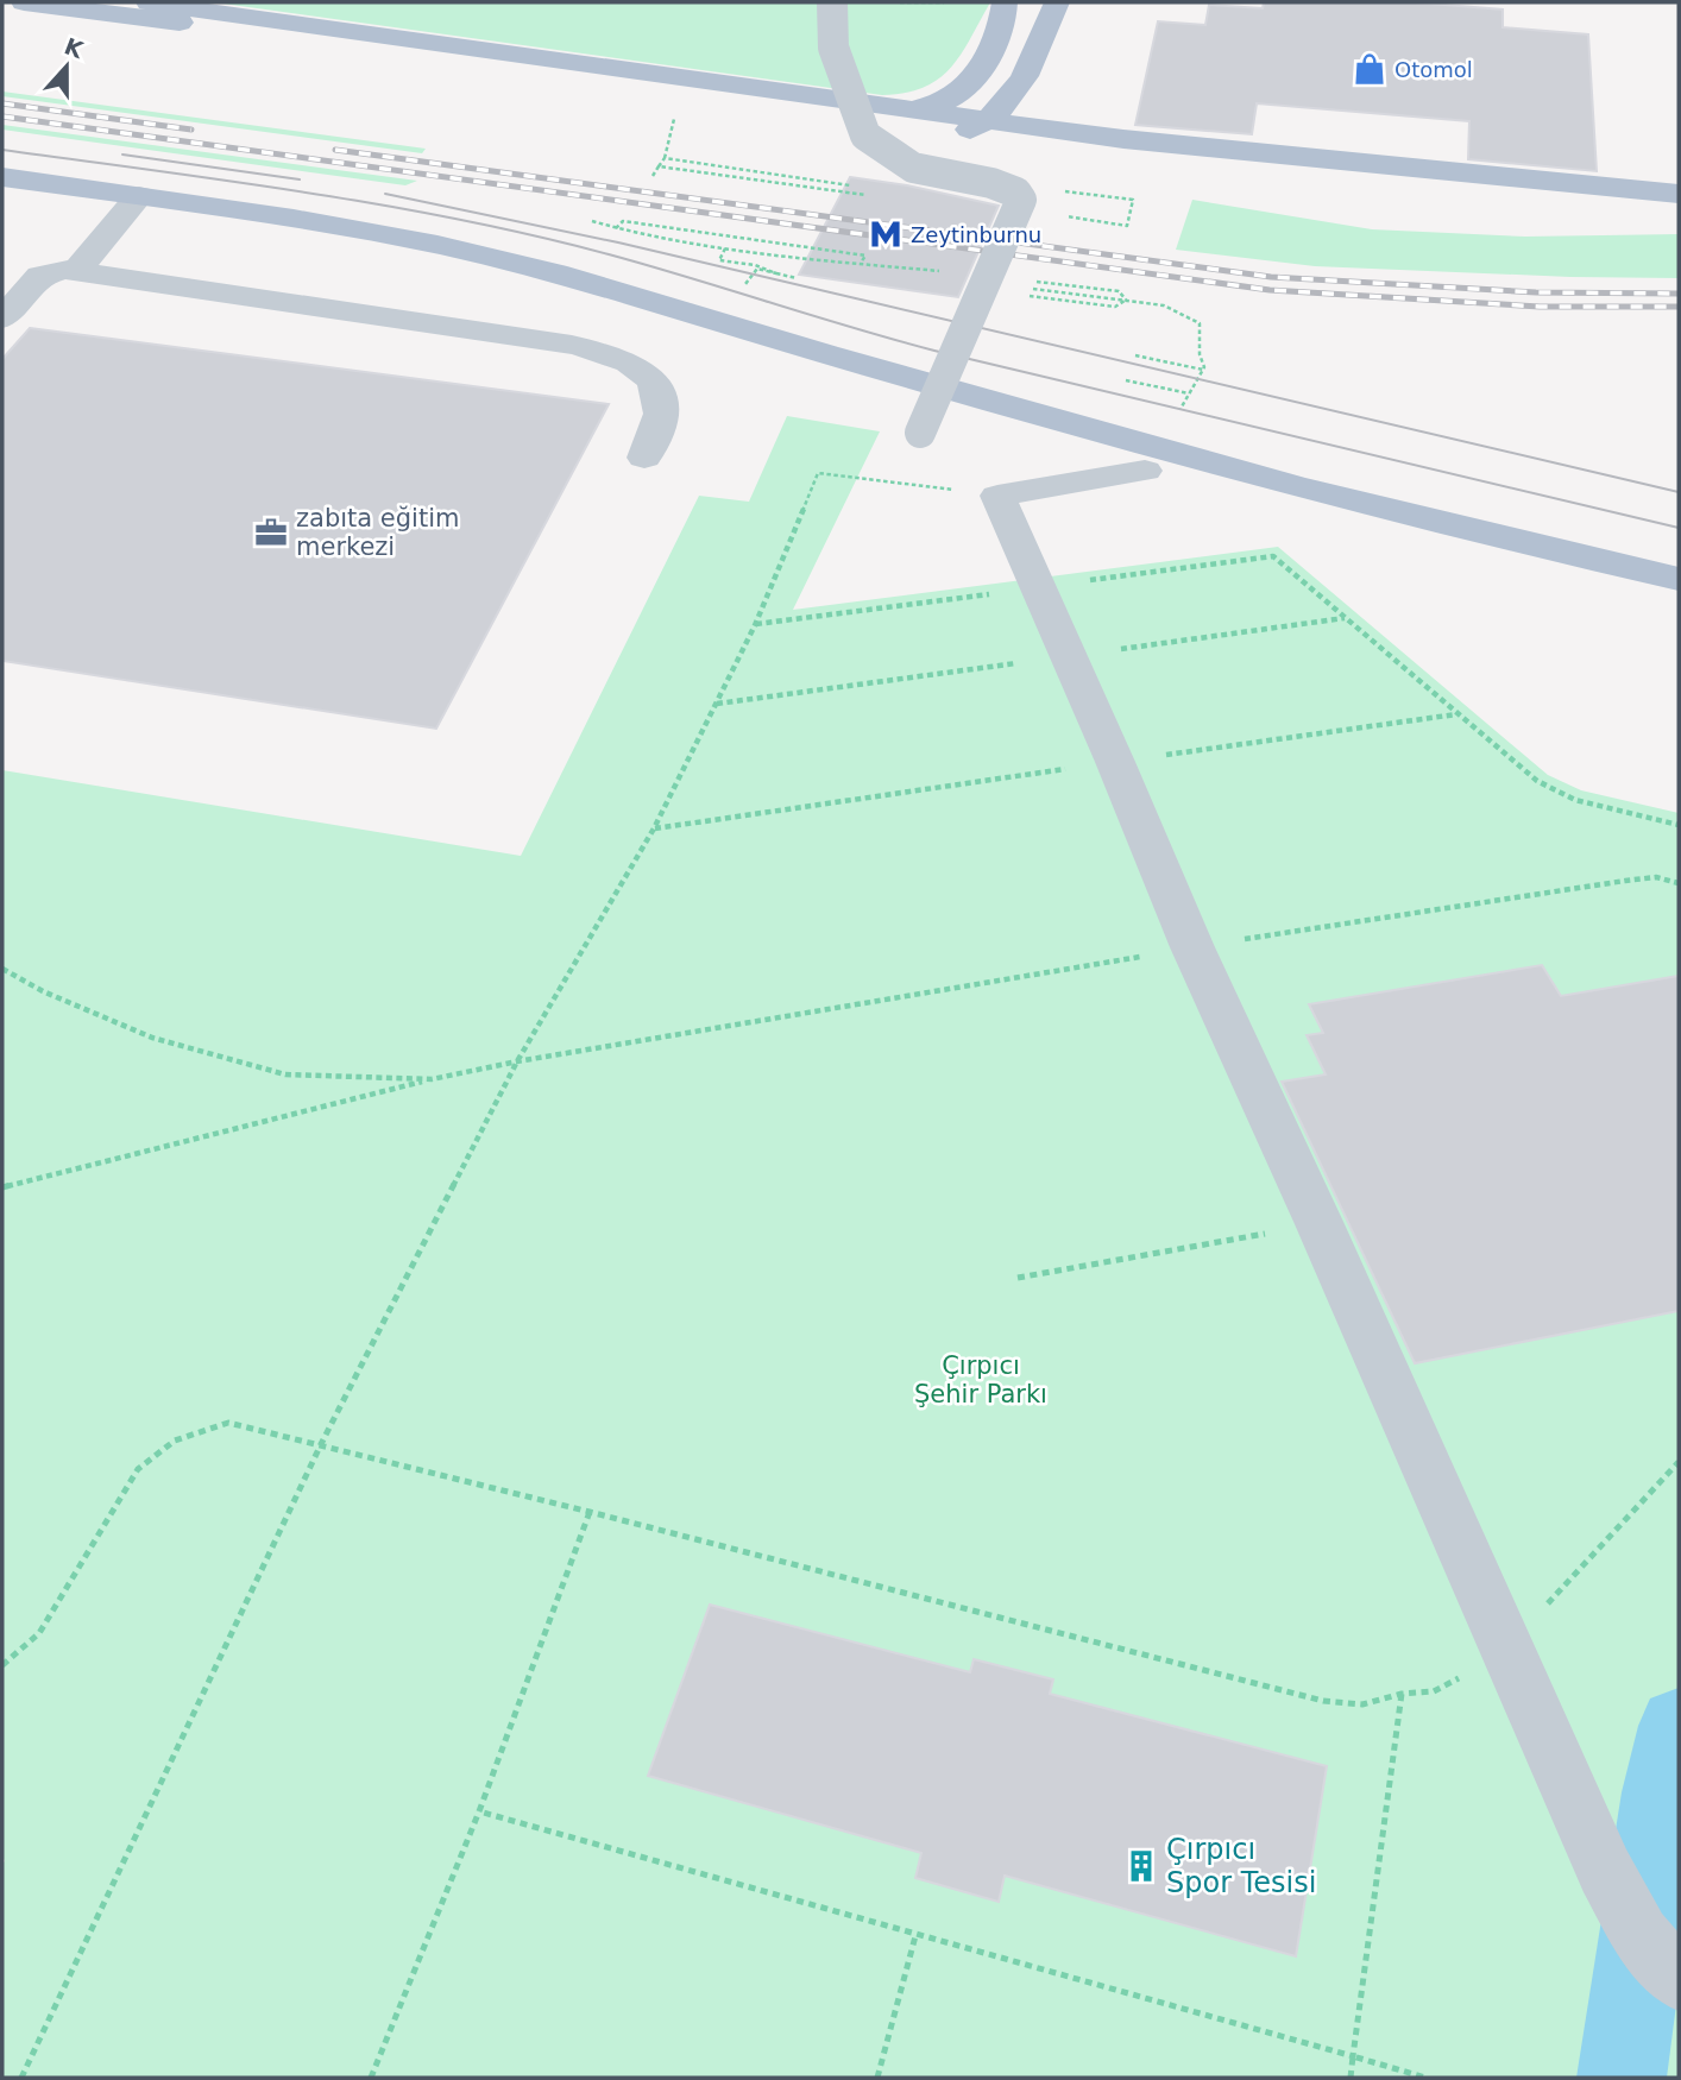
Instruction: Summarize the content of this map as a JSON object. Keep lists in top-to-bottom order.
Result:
{
  "parks": ["Çırpıcı Şehir Parkı"],
  "places": {
    "shop": ["Otomol"],
    "metro station": ["Zeytinburnu"],
    "office": ["zabıta eğitim merkezi"],
    "building": ["Çırpıcı Spor Tesisi"]
  },
  "north": "top"
}
